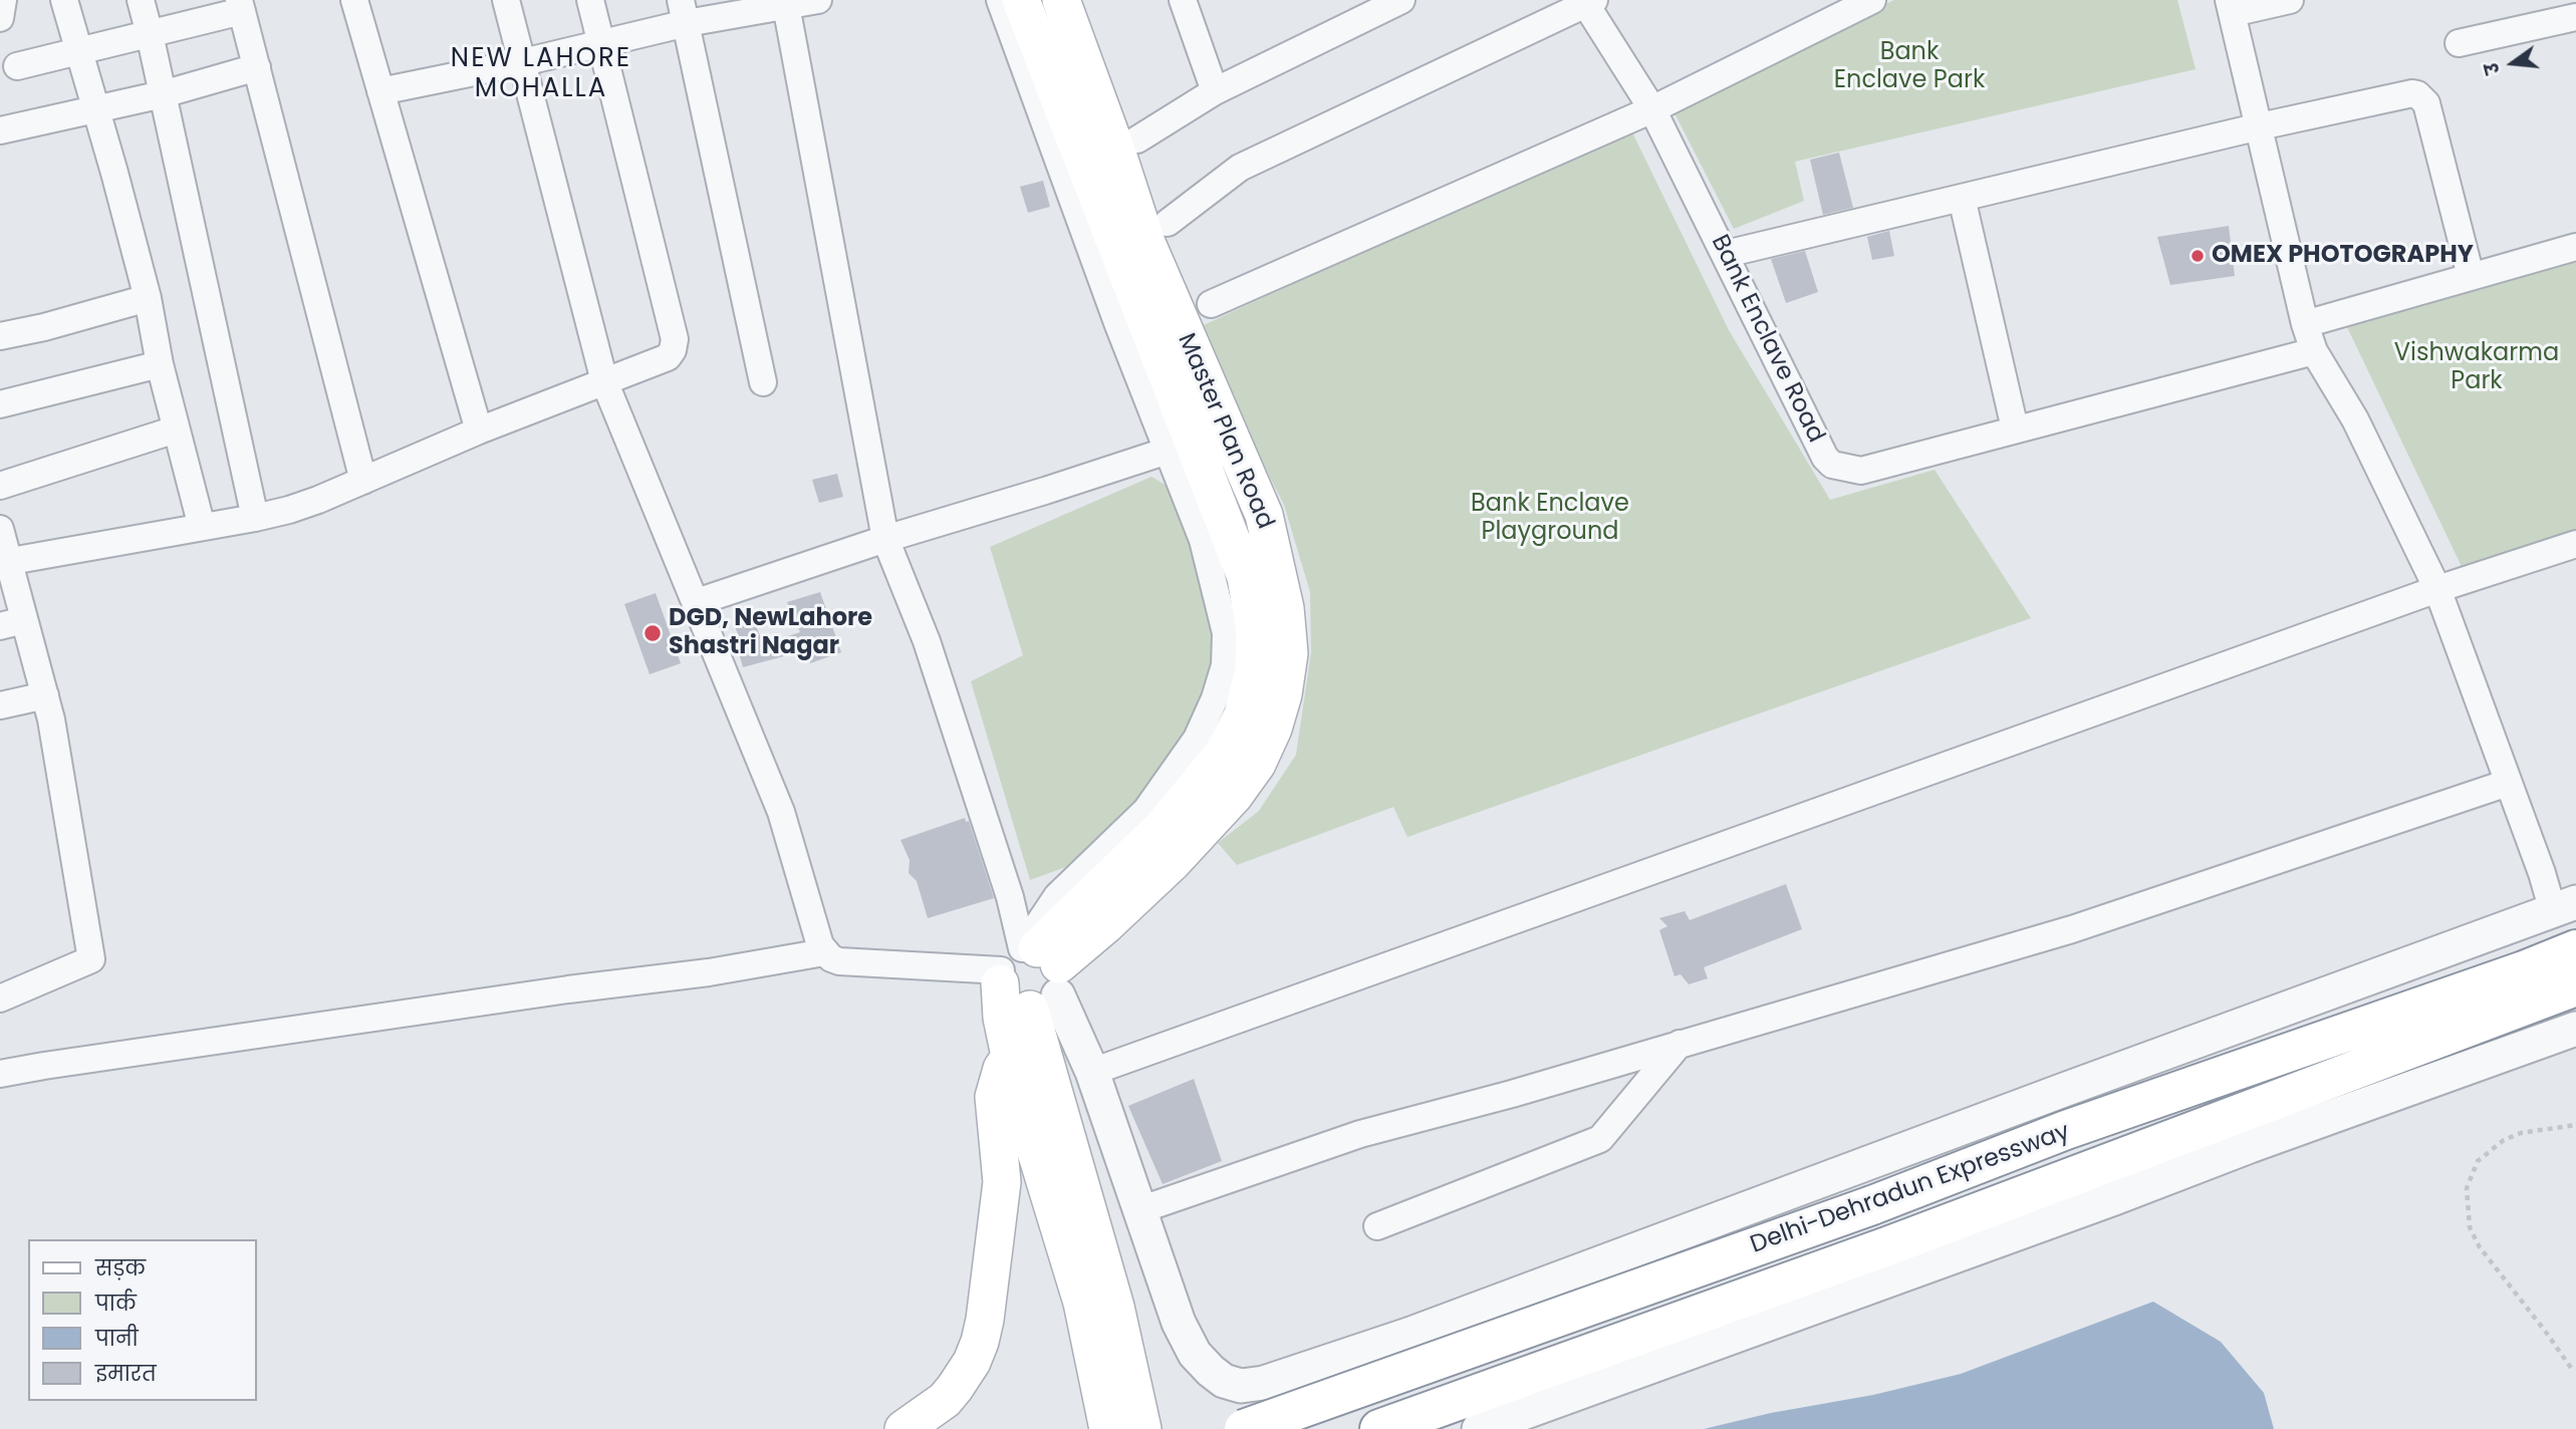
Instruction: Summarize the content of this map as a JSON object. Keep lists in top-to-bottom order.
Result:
{
  "streets": {
    "highway": ["Delhi-Dehradun Expressway"],
    "main road": ["Master Plan Road"],
    "street": ["Bank Enclave Road"]
  },
  "districts": ["NEW LAHORE MOHALLA"],
  "parks": ["Bank Enclave Park", "Vishwakarma Park", "Bank Enclave Playground"],
  "places": ["OMEX PHOTOGRAPHY", "DGD, NewLahore Shastri Nagar"],
  "legend": [
    "सड़क",
    "पार्क",
    "पानी",
    "इमारत"
  ],
  "north": "left"
}
